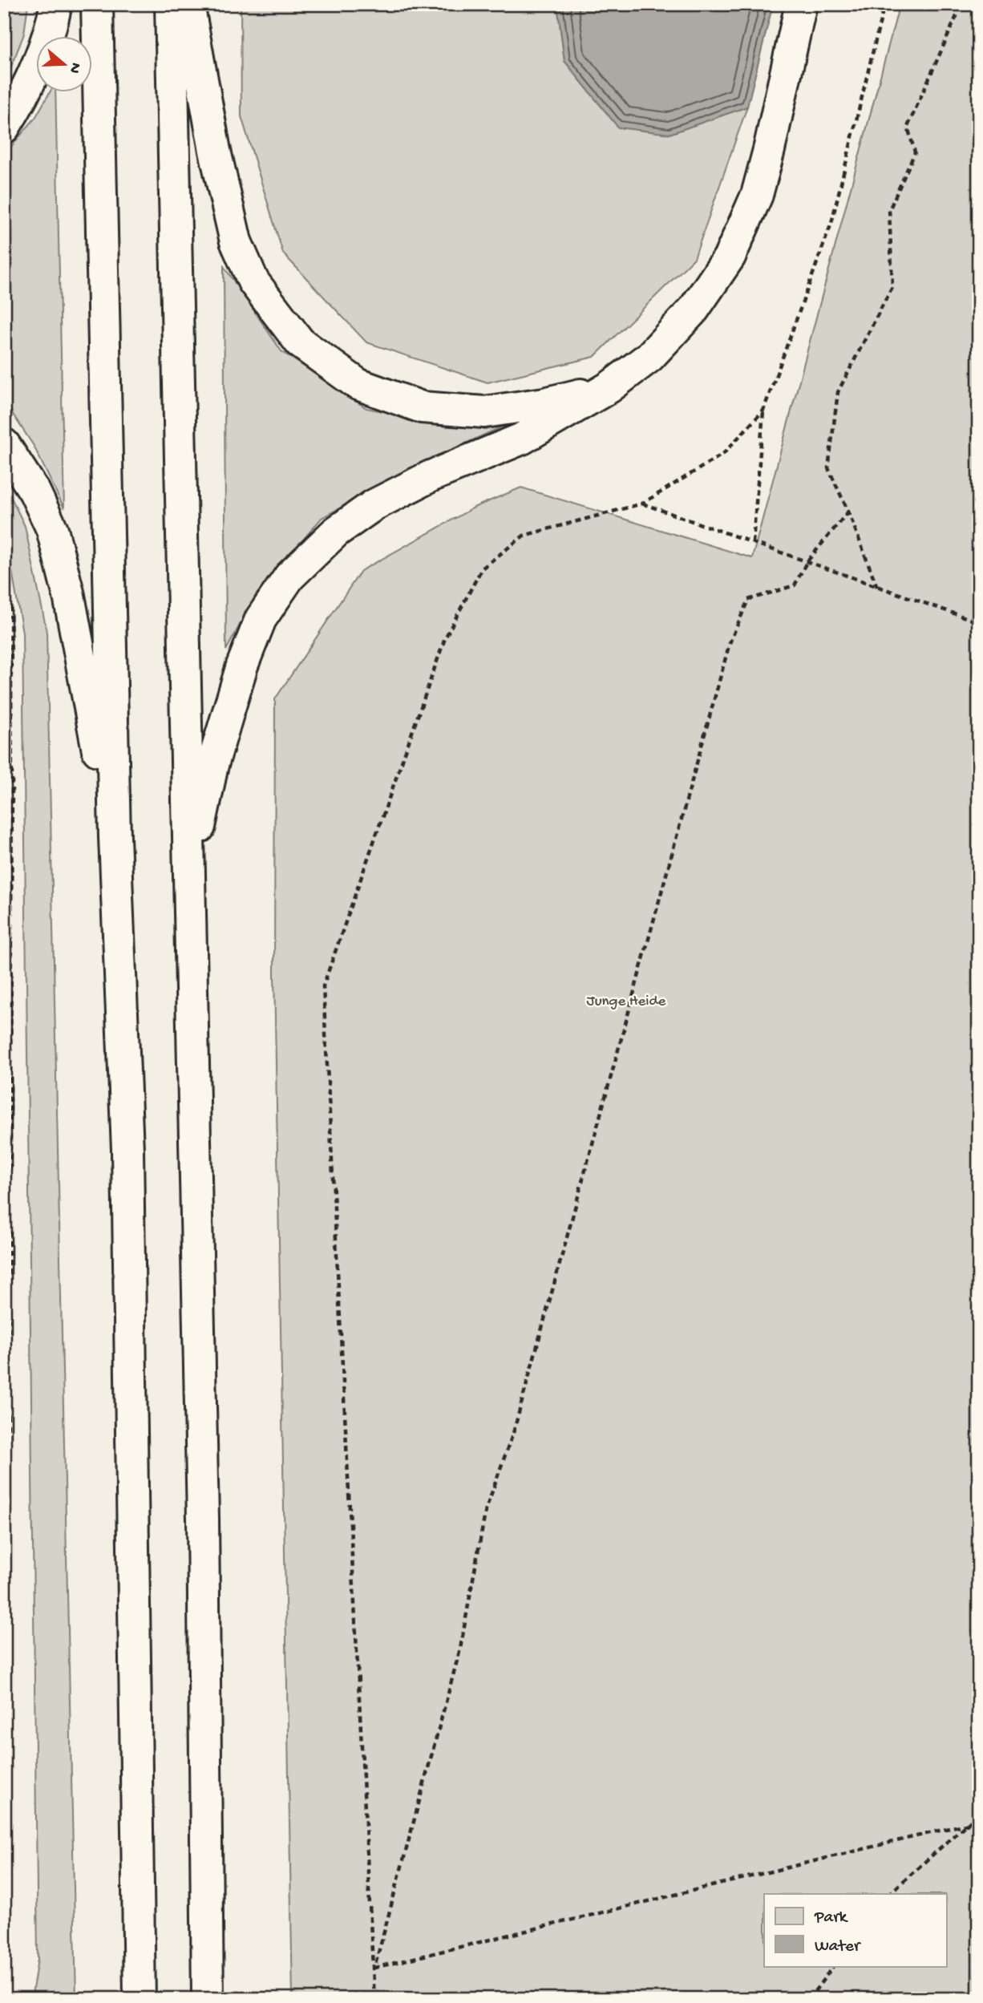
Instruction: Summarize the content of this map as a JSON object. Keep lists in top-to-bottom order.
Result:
{
  "parks": ["Junge Heide"],
  "legend": ["Park", "Water"],
  "north": "right"
}
